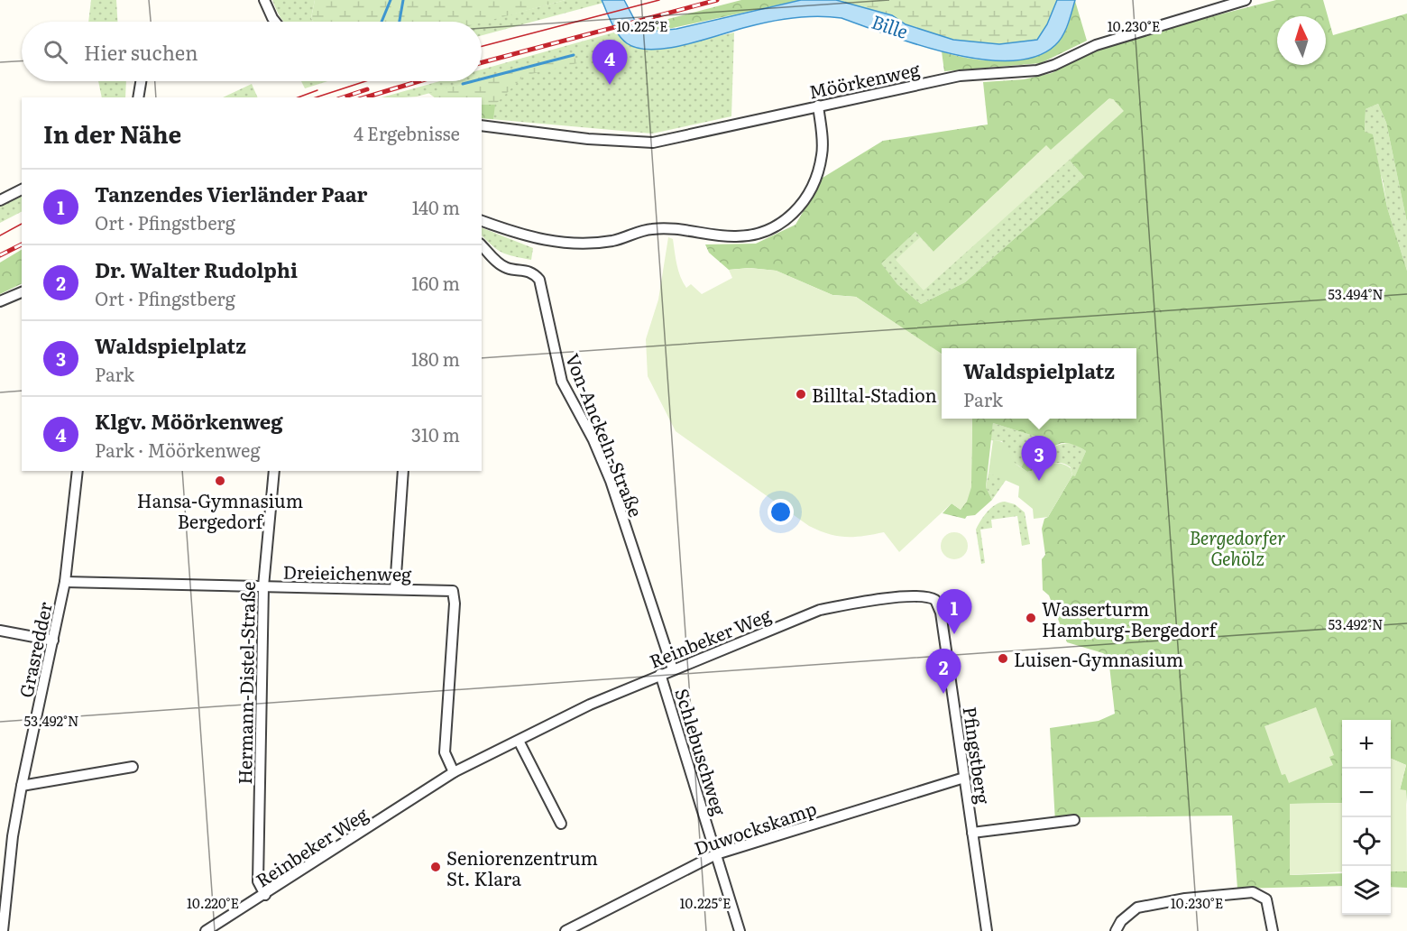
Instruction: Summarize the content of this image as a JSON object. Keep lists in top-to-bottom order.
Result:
{
  "streets": {
    "street": [
      "Möörkenweg",
      "Von-Anckeln-Straße",
      "Dreieichenweg",
      "Reinbeker Weg",
      "Grasredder",
      "Hermann-Distel-Straße",
      "Schlebuschweg",
      "Pfingstberg",
      "Duwockskamp"
    ]
  },
  "crossings": [
    ["Von-Anckeln-Straße", "Reinbeker Weg"],
    ["Dreieichenweg", "Reinbeker Weg"],
    ["Dreieichenweg", "Grasredder"],
    ["Dreieichenweg", "Hermann-Distel-Straße"],
    ["Reinbeker Weg", "Hermann-Distel-Straße"],
    ["Reinbeker Weg", "Schlebuschweg"],
    ["Reinbeker Weg", "Pfingstberg"],
    ["Schlebuschweg", "Duwockskamp"],
    ["Pfingstberg", "Duwockskamp"]
  ],
  "water": ["Bille"],
  "parks": ["Bergedorfer Gehölz"],
  "places": [
    "Billtal-Stadion",
    "Hansa-Gymnasium Bergedorf",
    "Wasserturm Hamburg-Bergedorf",
    "Luisen-Gymnasium",
    "Seniorenzentrum St. Klara"
  ],
  "north": "top",
  "page": {
    "search": "Hier suchen",
    "pins": [
      "4",
      "3",
      "1",
      "2"
    ],
    "heading": ["In der Nähe", "4 Ergebnisse"],
    "list": [
      {
        "mark": "1",
        "name": "Tanzendes Vierländer Paar",
        "note": "Ort · Pfingstberg",
        "value": "140 m"
      },
      {
        "mark": "2",
        "name": "Dr. Walter Rudolphi",
        "note": "Ort · Pfingstberg",
        "value": "160 m"
      },
      {
        "mark": "3",
        "name": "Waldspielplatz",
        "note": "Park",
        "value": "180 m"
      },
      {
        "mark": "4",
        "name": "Klgv. Möörkenweg",
        "note": "Park · Möörkenweg",
        "value": "310 m"
      }
    ],
    "popup": ["Waldspielplatz", "Park"],
    "map_buttons": ["+", "−"]
  },
  "coordinates": [
    "10.225°E",
    "10.230°E",
    "53.494°N",
    "53.492°N",
    "10.220°E"
  ]
}
